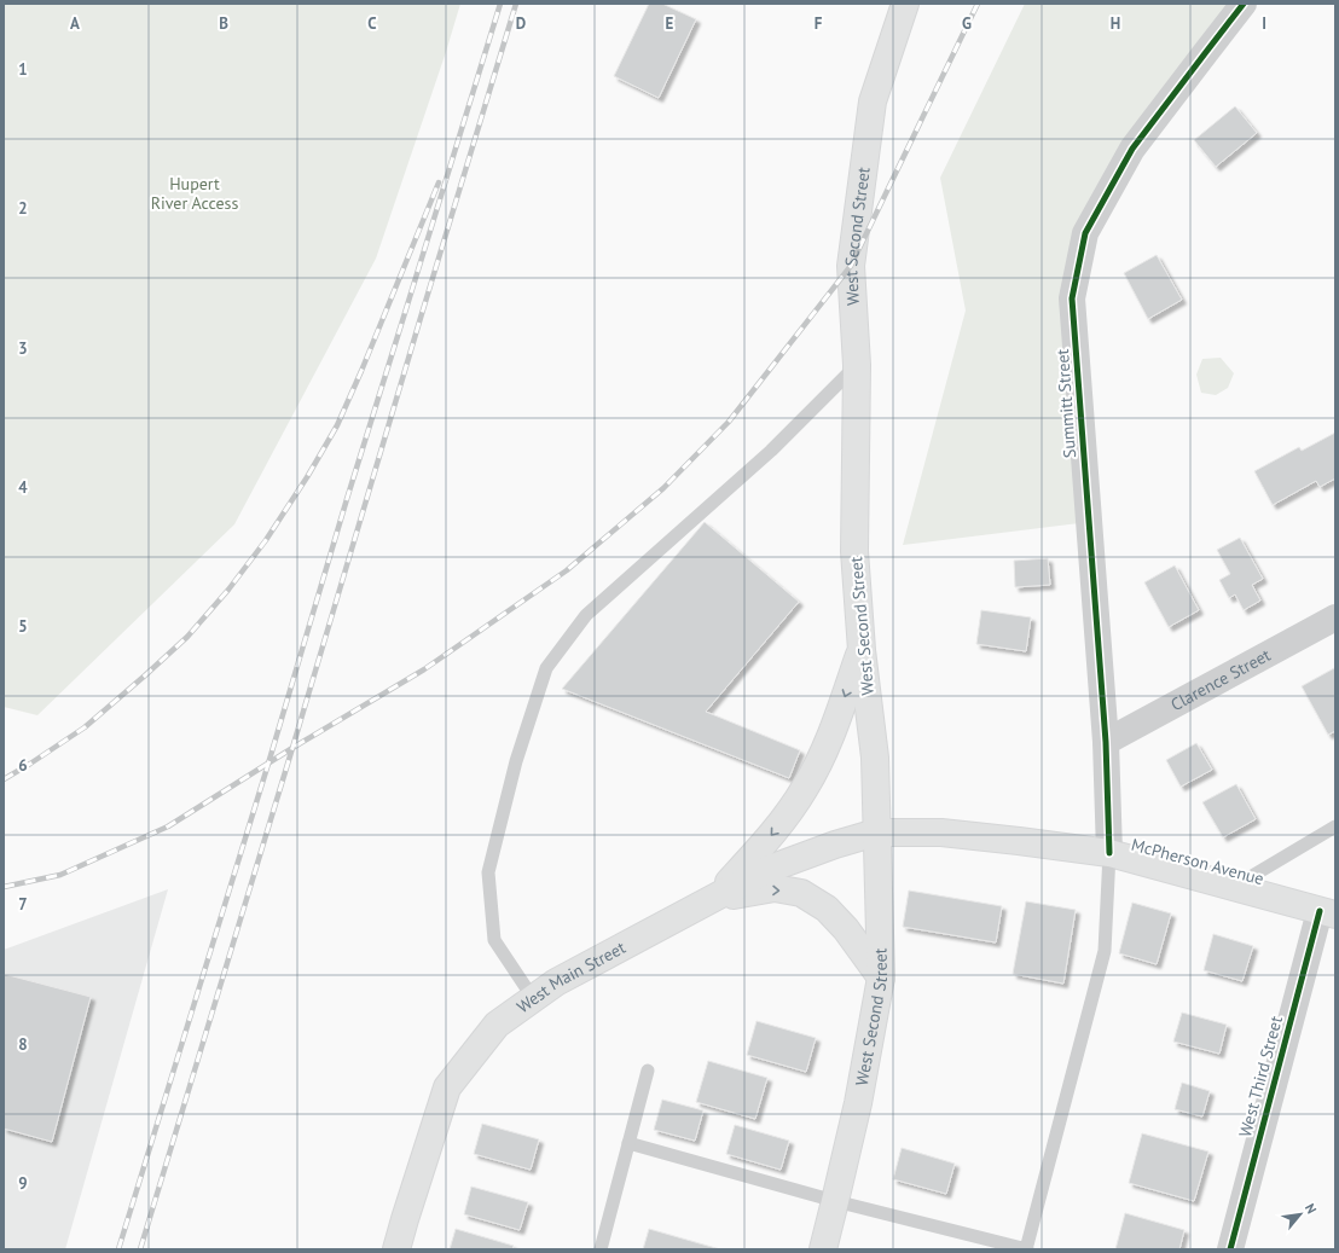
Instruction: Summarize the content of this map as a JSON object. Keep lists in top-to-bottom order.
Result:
{
  "streets": {
    "main road": ["West Second Street", "McPherson Avenue", "West Main Street"],
    "street": ["Summitt Street", "Clarence Street", "West Third Street"]
  },
  "crossings": [
    ["West Second Street", "McPherson Avenue"],
    ["West Second Street", "West Main Street"],
    ["Summitt Street", "Clarence Street"],
    ["Summitt Street", "McPherson Avenue"],
    ["McPherson Avenue", "West Main Street"],
    ["McPherson Avenue", "West Third Street"]
  ],
  "parks": ["Hupert River Access"],
  "north": "top right",
  "grid": {
    "columns": [
      "A",
      "B",
      "C",
      "D",
      "E",
      "F",
      "G",
      "H",
      "I"
    ],
    "rows": [
      "1",
      "2",
      "3",
      "4",
      "5",
      "6",
      "7",
      "8",
      "9"
    ]
  }
}
